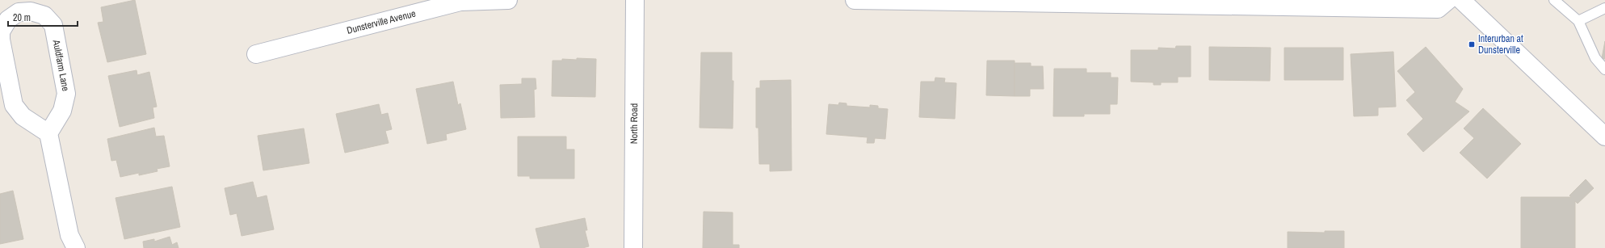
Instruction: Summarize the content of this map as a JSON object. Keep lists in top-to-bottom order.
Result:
{
  "streets": {
    "street": ["Dunsterville Avenue", "Auldfarm Lane", "North Road"]
  },
  "places": {
    "transit": ["Interurban at Dunsterville"]
  },
  "scale_bar": "20 m"
}
